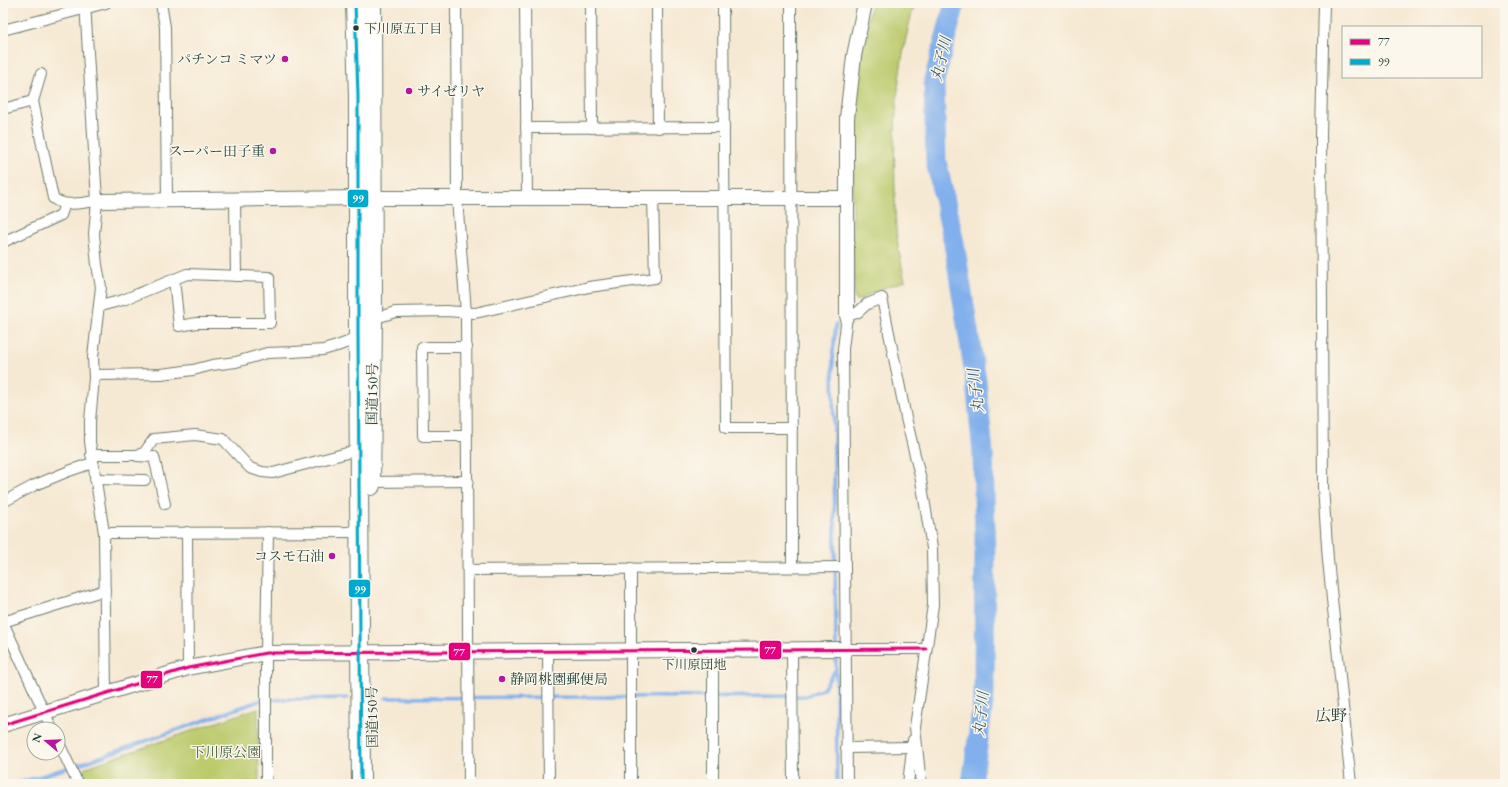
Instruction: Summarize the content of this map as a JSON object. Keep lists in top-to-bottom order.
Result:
{
  "streets": {
    "highway": ["国道150号"]
  },
  "districts": ["広野"],
  "water": ["丸子川"],
  "parks": ["下川原公園"],
  "places": [
    "下川原五丁目",
    "パチンコ ミマツ",
    "サイゼリヤ",
    "スーパー田子重",
    "コスモ石油",
    "下川原団地",
    "静岡桃園郵便局"
  ],
  "lines": ["transit line 99", "transit line 77"],
  "legend": ["77", "99"],
  "north": "left"
}
